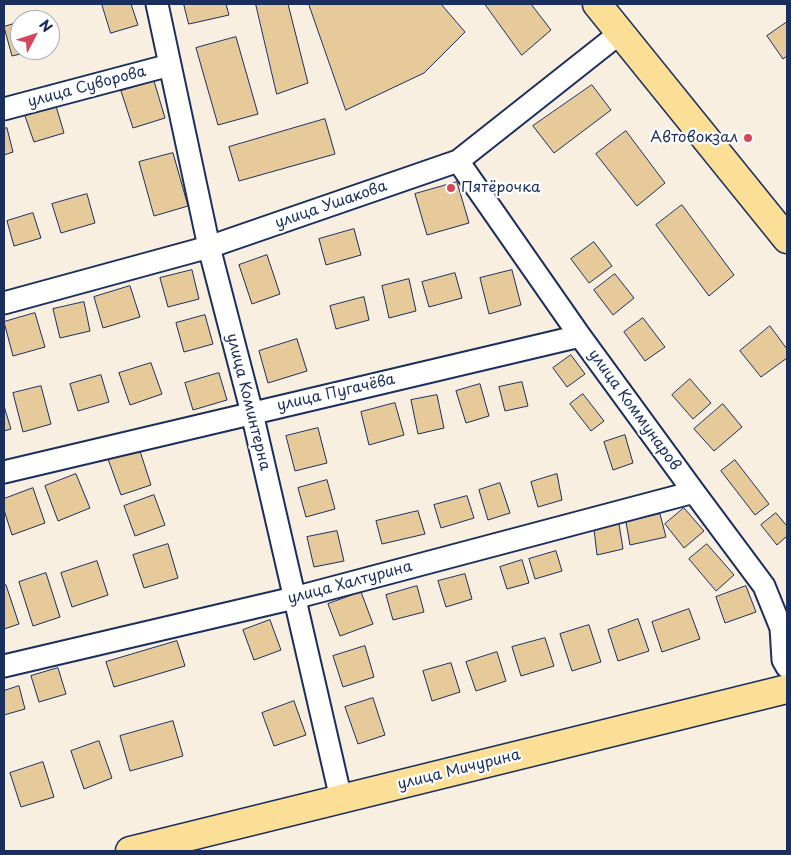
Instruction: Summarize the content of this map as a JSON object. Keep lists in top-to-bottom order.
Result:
{
  "streets": {
    "main road": ["улица Мичурина"],
    "street": [
      "улица Суворова",
      "улица Ушакова",
      "улица Пугачёва",
      "улица Коминтерна",
      "улица Коммунаров",
      "улица Халтурина"
    ]
  },
  "crossings": [
    ["улица Суворова", "улица Коминтерна"],
    ["улица Ушакова", "улица Коминтерна"],
    ["улица Ушакова", "улица Коммунаров"],
    ["улица Пугачёва", "улица Коминтерна"],
    ["улица Пугачёва", "улица Коммунаров"],
    ["улица Коминтерна", "улица Халтурина"],
    ["улица Коминтерна", "улица Мичурина"],
    ["улица Коммунаров", "улица Халтурина"]
  ],
  "places": ["Автовокзал", "Пятёрочка"],
  "north": "top right"
}
